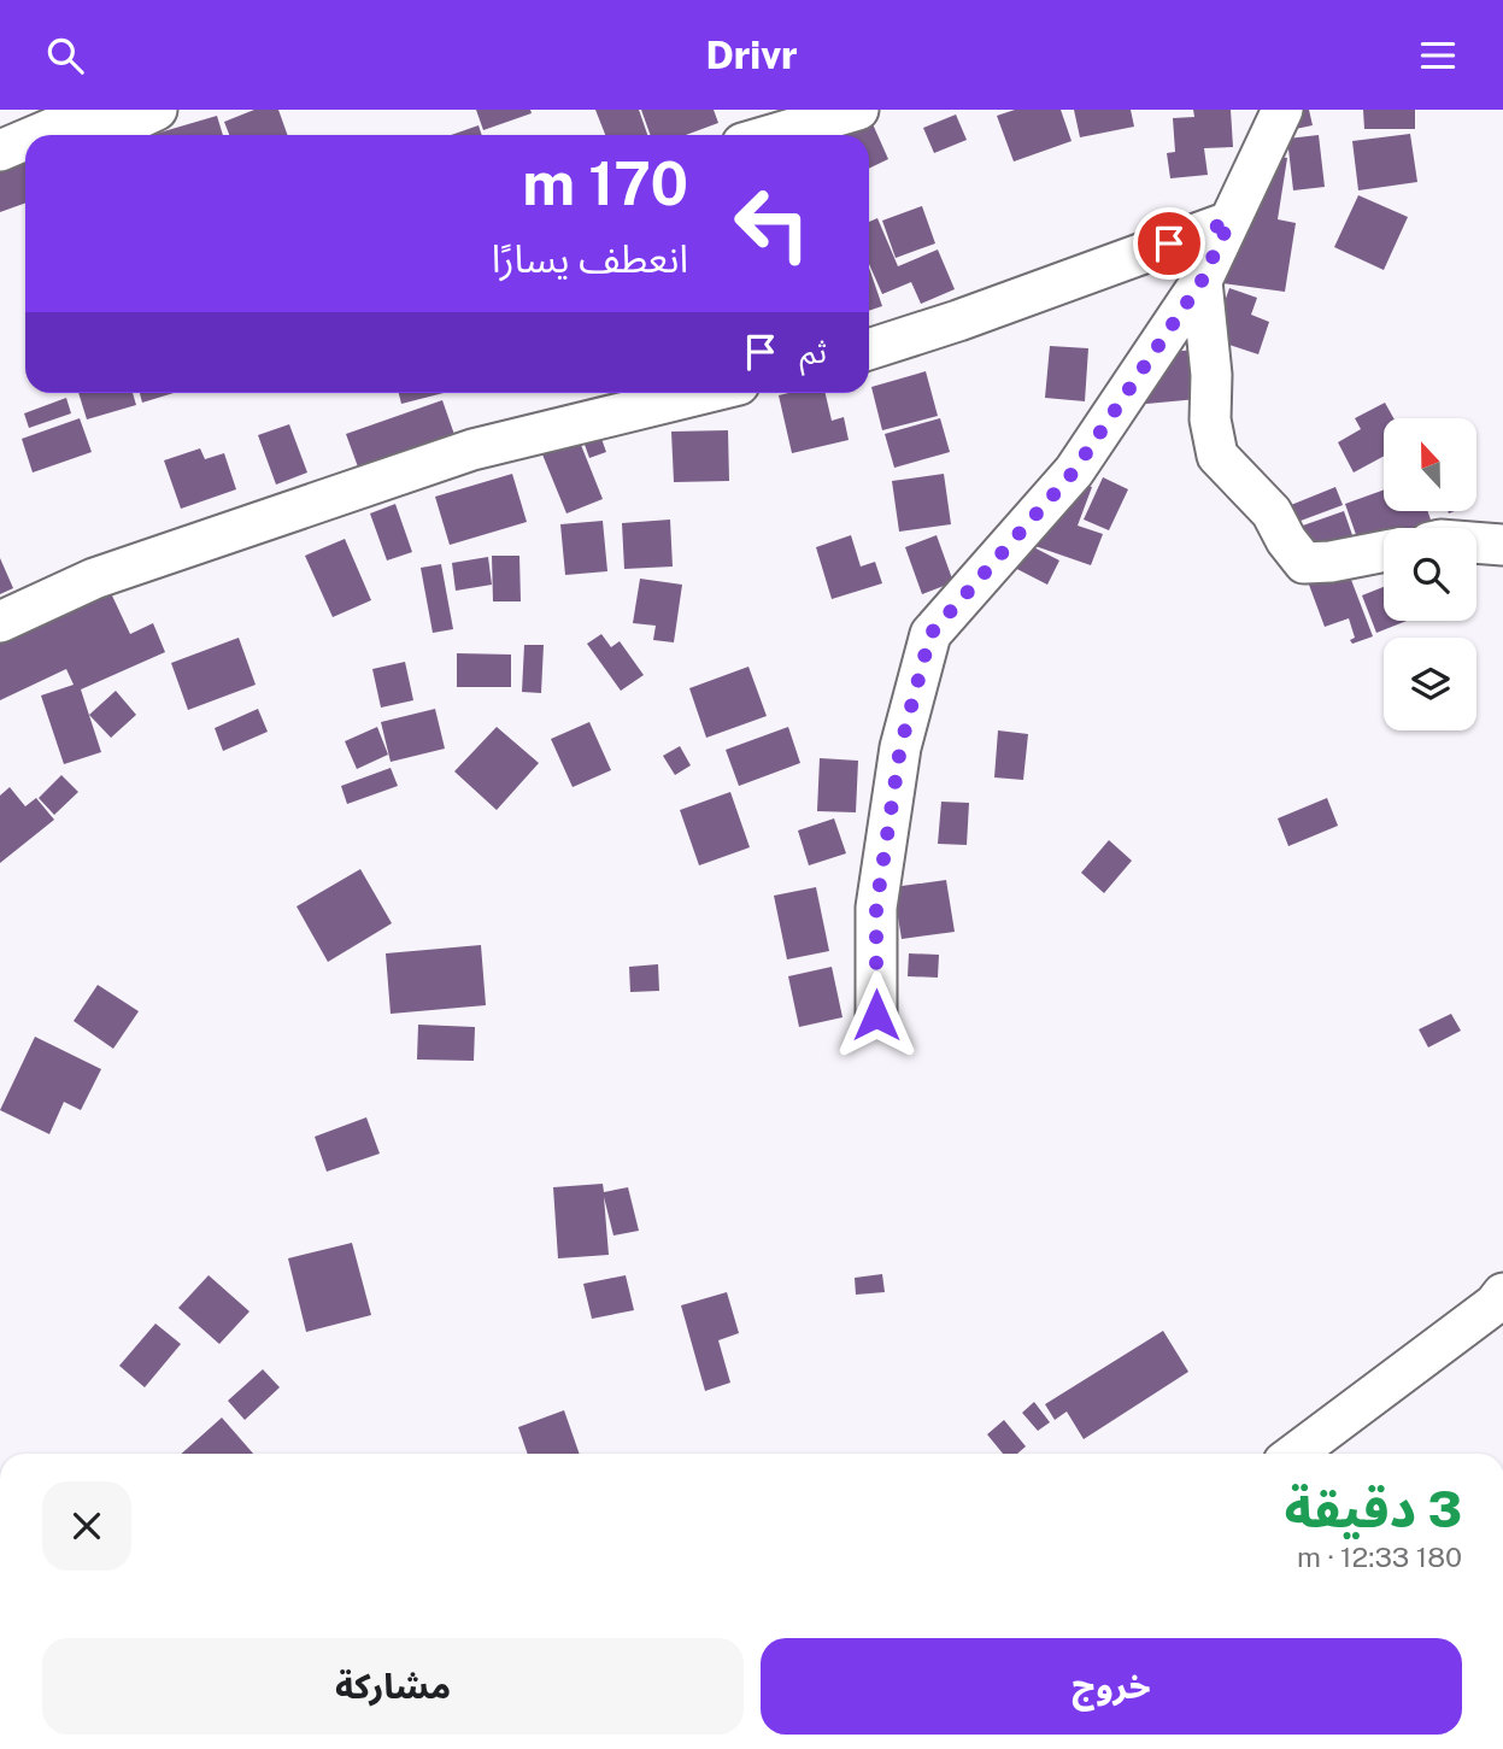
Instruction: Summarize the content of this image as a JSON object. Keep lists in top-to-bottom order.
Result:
{
  "north": "top",
  "page": {
    "header": "Drivr",
    "turn": ["170 m", "انعطف يسارًا"],
    "then": "ثم",
    "heading": ["3 دقيقة", "180 m · 12:33"],
    "buttons": ["خروج", "مشاركة"]
  }
}
